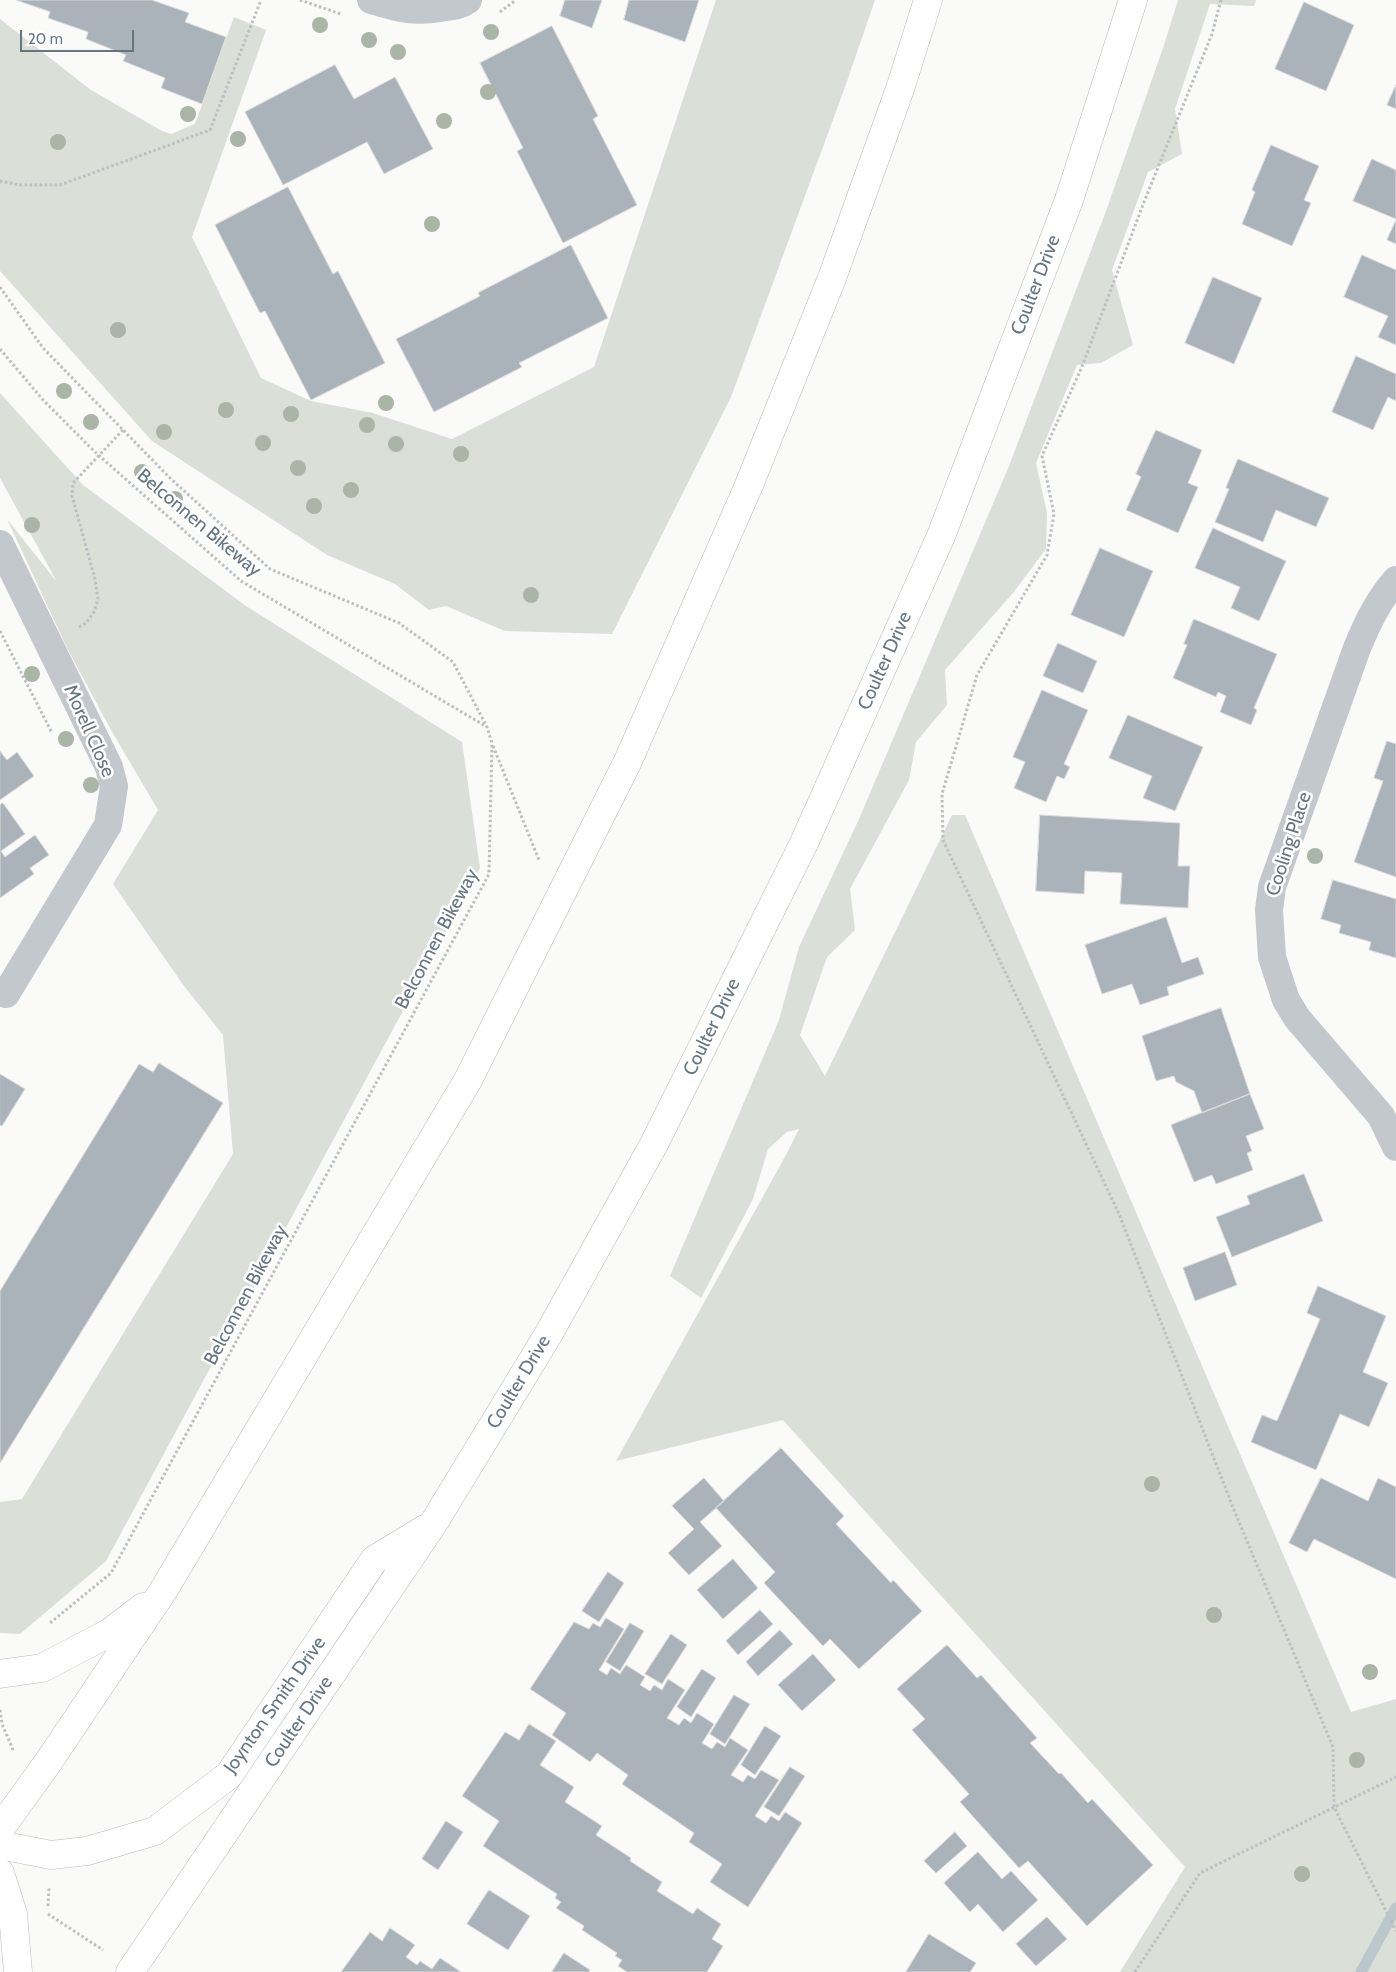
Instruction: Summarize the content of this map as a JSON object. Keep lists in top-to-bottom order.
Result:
{
  "streets": {
    "main road": ["Coulter Drive", "Joynton Smith Drive"],
    "street": ["Morell Close", "Cooling Place"],
    "path": ["Belconnen Bikeway"]
  },
  "crossings": [
    ["Coulter Drive", "Joynton Smith Drive"]
  ],
  "scale_bar": "20 m"
}
